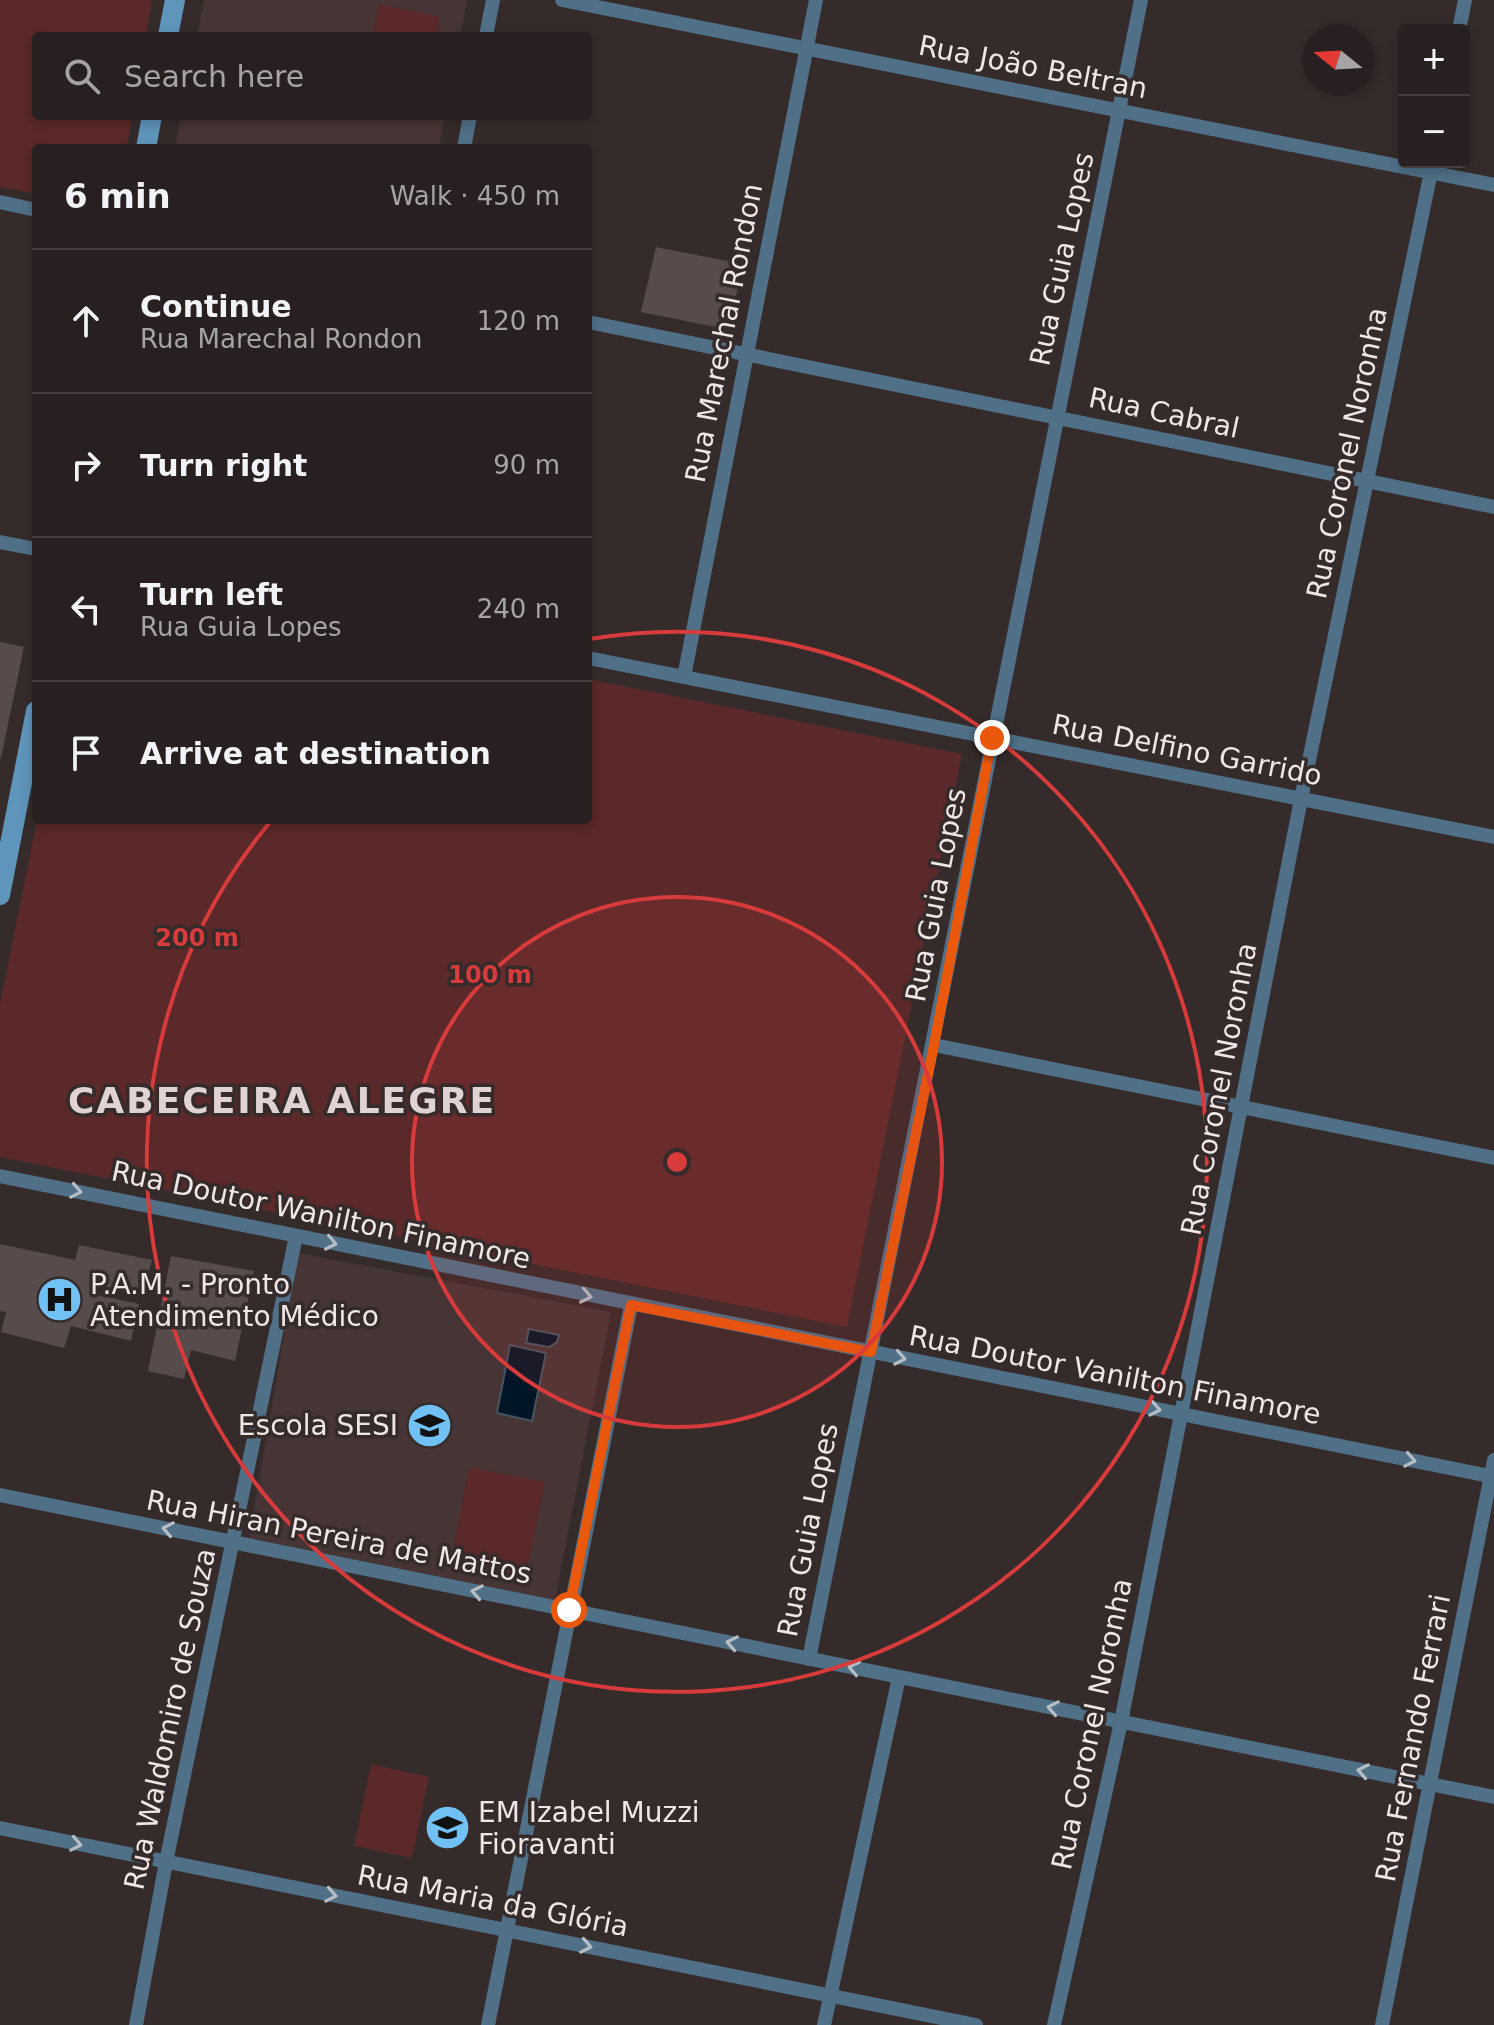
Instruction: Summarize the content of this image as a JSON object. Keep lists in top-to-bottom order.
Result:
{
  "streets": {
    "street": [
      "Rua João Beltran",
      "Rua Guia Lopes",
      "Rua Marechal Rondon",
      "Rua Cabral",
      "Rua Coronel Noronha",
      "Rua Delfino Garrido",
      "Rua Doutor Wanilton Finamore",
      "Rua Doutor Vanilton Finamore",
      "Rua Hiran Pereira de Mattos",
      "Rua Waldomiro de Souza",
      "Rua Fernando Ferrari",
      "Rua Maria da Glória"
    ]
  },
  "crossings": [
    ["Rua João Beltran", "Rua Guia Lopes"],
    ["Rua João Beltran", "Rua Marechal Rondon"],
    ["Rua Guia Lopes", "Rua Cabral"],
    ["Rua Guia Lopes", "Rua Delfino Garrido"],
    ["Rua Guia Lopes", "Rua Doutor Vanilton Finamore"],
    ["Rua Guia Lopes", "Rua Hiran Pereira de Mattos"],
    ["Rua Marechal Rondon", "Rua Cabral"],
    ["Rua Marechal Rondon", "Rua Delfino Garrido"],
    ["Rua Cabral", "Rua Coronel Noronha"],
    ["Rua Coronel Noronha", "Rua Delfino Garrido"],
    ["Rua Coronel Noronha", "Rua Doutor Vanilton Finamore"],
    ["Rua Coronel Noronha", "Rua Hiran Pereira de Mattos"],
    ["Rua Doutor Wanilton Finamore", "Rua Doutor Vanilton Finamore"],
    ["Rua Doutor Wanilton Finamore", "Rua Waldomiro de Souza"],
    ["Rua Doutor Vanilton Finamore", "Rua Fernando Ferrari"],
    ["Rua Hiran Pereira de Mattos", "Rua Waldomiro de Souza"],
    ["Rua Hiran Pereira de Mattos", "Rua Fernando Ferrari"],
    ["Rua Waldomiro de Souza", "Rua Maria da Glória"]
  ],
  "one_way": [
    "Rua Doutor Wanilton Finamore",
    "Rua Doutor Vanilton Finamore",
    "Rua Hiran Pereira de Mattos",
    "Rua Maria da Glória"
  ],
  "districts": ["CABECEIRA ALEGRE"],
  "places": {
    "hospital": ["P.A.M. - Pronto Atendimento Médico"],
    "school or university": ["Escola SESI", "EM Izabel Muzzi Fioravanti"]
  },
  "north": "left",
  "page": {
    "map_buttons": ["+", "−"],
    "search": "Search here",
    "heading": ["6 min", "Walk · 450 m"],
    "list": [
      ["Continue", "Rua Marechal Rondon", "120 m"],
      ["Turn right", "90 m"],
      ["Turn left", "Rua Guia Lopes", "240 m"],
      "Arrive at destination"
    ]
  },
  "rings": ["200 m", "100 m"]
}
